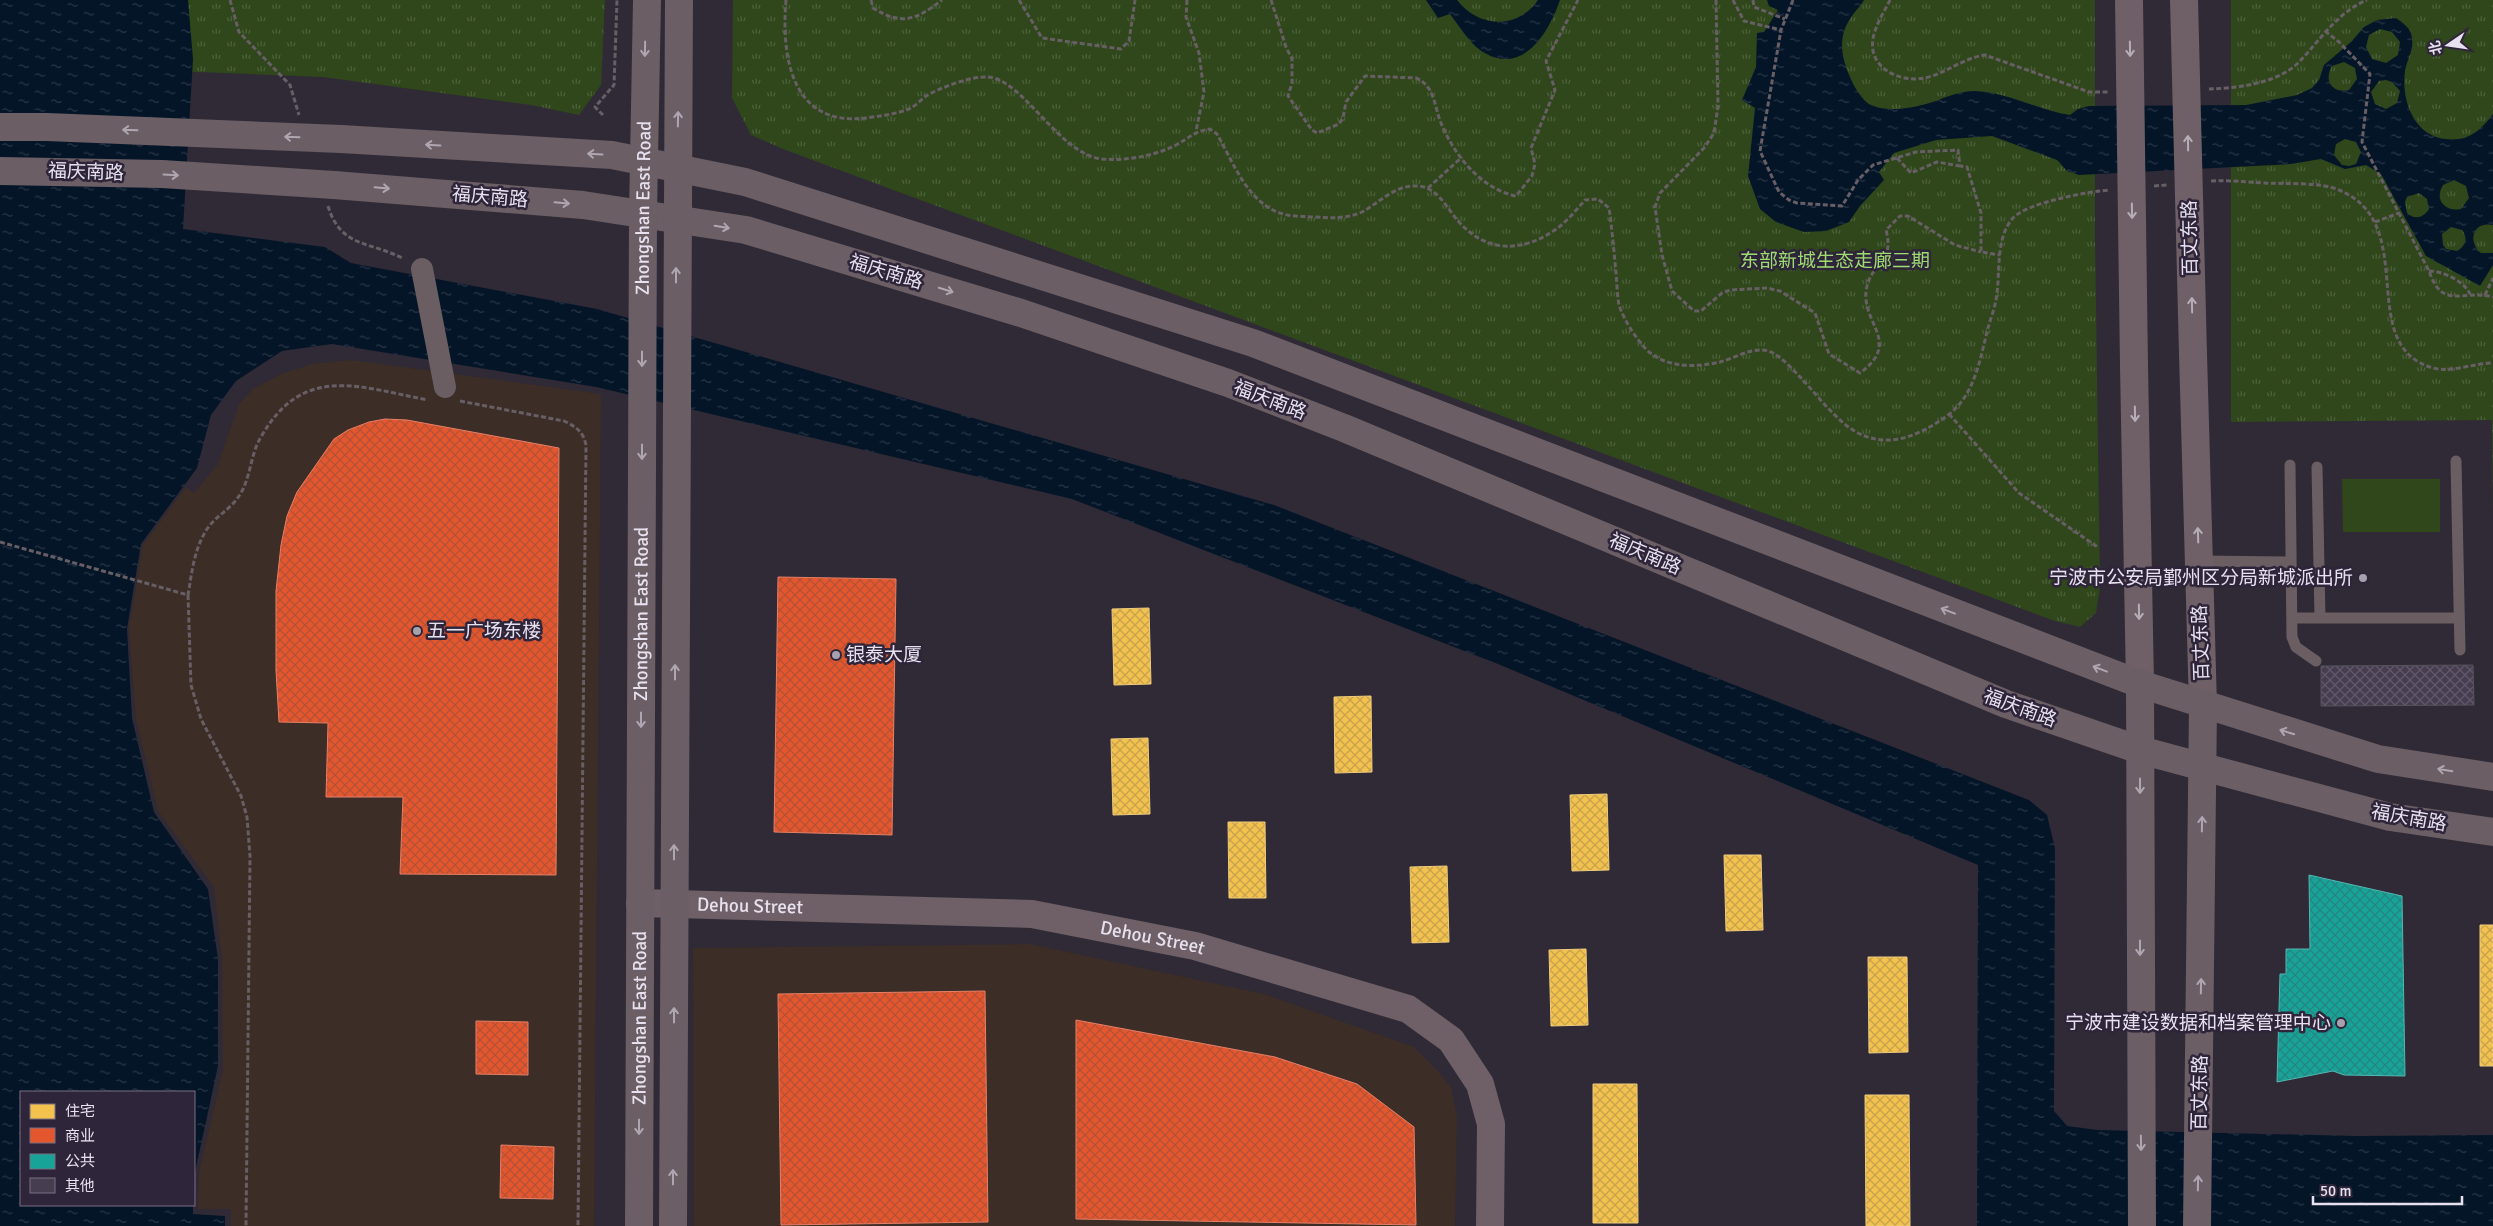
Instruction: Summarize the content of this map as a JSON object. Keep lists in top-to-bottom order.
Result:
{
  "streets": {
    "main road": ["福庆南路", "Zhongshan East Road", "百丈东路"],
    "street": ["Dehou Street"]
  },
  "crossings": [
    ["福庆南路", "Zhongshan East Road"],
    ["福庆南路", "百丈东路"],
    ["Zhongshan East Road", "Dehou Street"]
  ],
  "parks": ["东部新城生态走廊三期"],
  "places": [
    "宁波市公安局鄞州区分局新城派出所",
    "五一广场东楼",
    "银泰大厦",
    "宁波市建设数据和档案管理中心"
  ],
  "legend": [
    "住宅",
    "商业",
    "公共",
    "其他"
  ],
  "scale_bar": "50 m",
  "north": "left"
}
